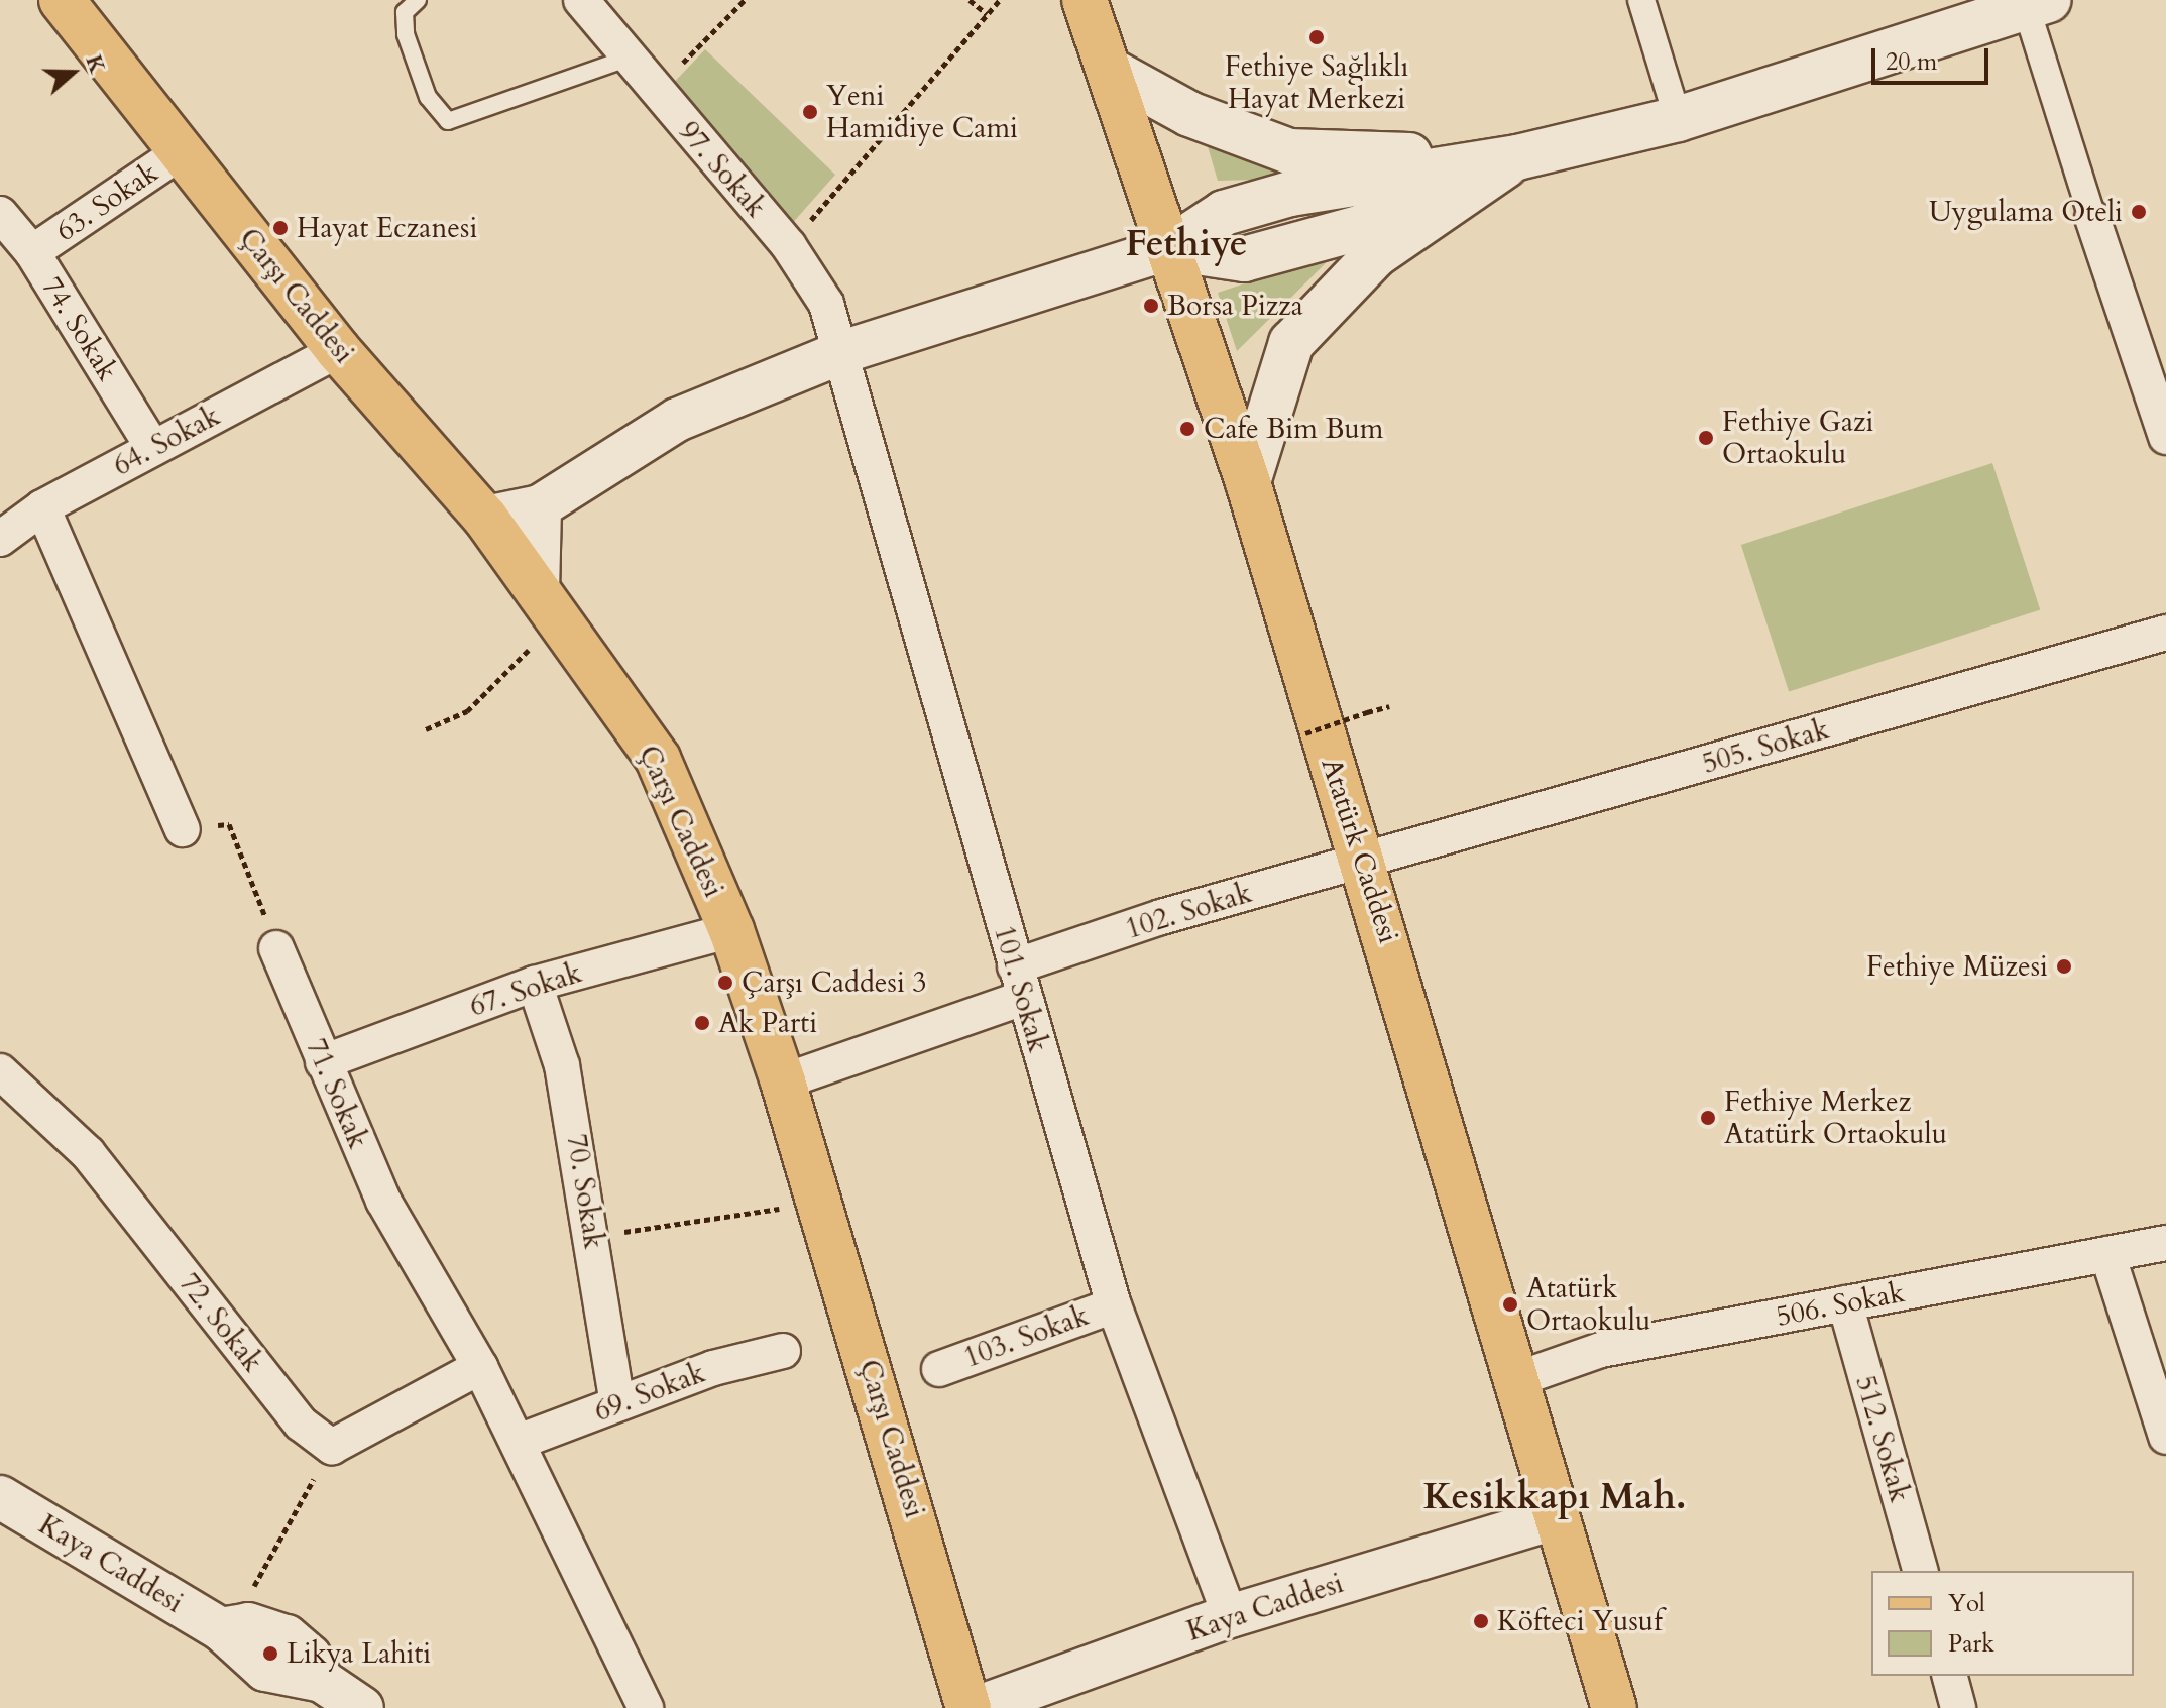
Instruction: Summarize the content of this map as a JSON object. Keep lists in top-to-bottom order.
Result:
{
  "streets": {
    "main road": ["Çarşı Caddesi", "Atatürk Caddesi"],
    "street": [
      "97. Sokak",
      "63. Sokak",
      "74. Sokak",
      "64. Sokak",
      "505. Sokak",
      "102. Sokak",
      "101. Sokak",
      "67. Sokak",
      "71. Sokak",
      "70. Sokak",
      "506. Sokak",
      "72. Sokak",
      "103. Sokak",
      "69. Sokak",
      "512. Sokak",
      "Kaya Caddesi"
    ]
  },
  "crossings": [
    ["97. Sokak", "101. Sokak"],
    ["63. Sokak", "Çarşı Caddesi"],
    ["63. Sokak", "74. Sokak"],
    ["Çarşı Caddesi", "64. Sokak"],
    ["Çarşı Caddesi", "102. Sokak"],
    ["Çarşı Caddesi", "67. Sokak"],
    ["74. Sokak", "64. Sokak"],
    ["505. Sokak", "Atatürk Caddesi"],
    ["505. Sokak", "102. Sokak"],
    ["Atatürk Caddesi", "102. Sokak"],
    ["Atatürk Caddesi", "506. Sokak"],
    ["Atatürk Caddesi", "Kaya Caddesi"],
    ["102. Sokak", "101. Sokak"],
    ["101. Sokak", "103. Sokak"],
    ["101. Sokak", "Kaya Caddesi"],
    ["67. Sokak", "71. Sokak"],
    ["67. Sokak", "70. Sokak"],
    ["71. Sokak", "69. Sokak"],
    ["70. Sokak", "69. Sokak"],
    ["506. Sokak", "512. Sokak"]
  ],
  "districts": ["Fethiye", "Kesikkapı Mah."],
  "places": [
    "Fethiye Sağlıklı Hayat Merkezi",
    "Yeni Hamidiye Cami",
    "Uygulama Oteli",
    "Hayat Eczanesi",
    "Borsa Pizza",
    "Cafe Bim Bum",
    "Fethiye Gazi Ortaokulu",
    "Fethiye Müzesi",
    "Çarşı Caddesi 3",
    "Ak Parti",
    "Fethiye Merkez Atatürk Ortaokulu",
    "Atatürk Ortaokulu",
    "Köfteci Yusuf",
    "Likya Lahiti"
  ],
  "legend": ["Yol", "Park"],
  "scale_bar": "20 m",
  "north": "right"
}
